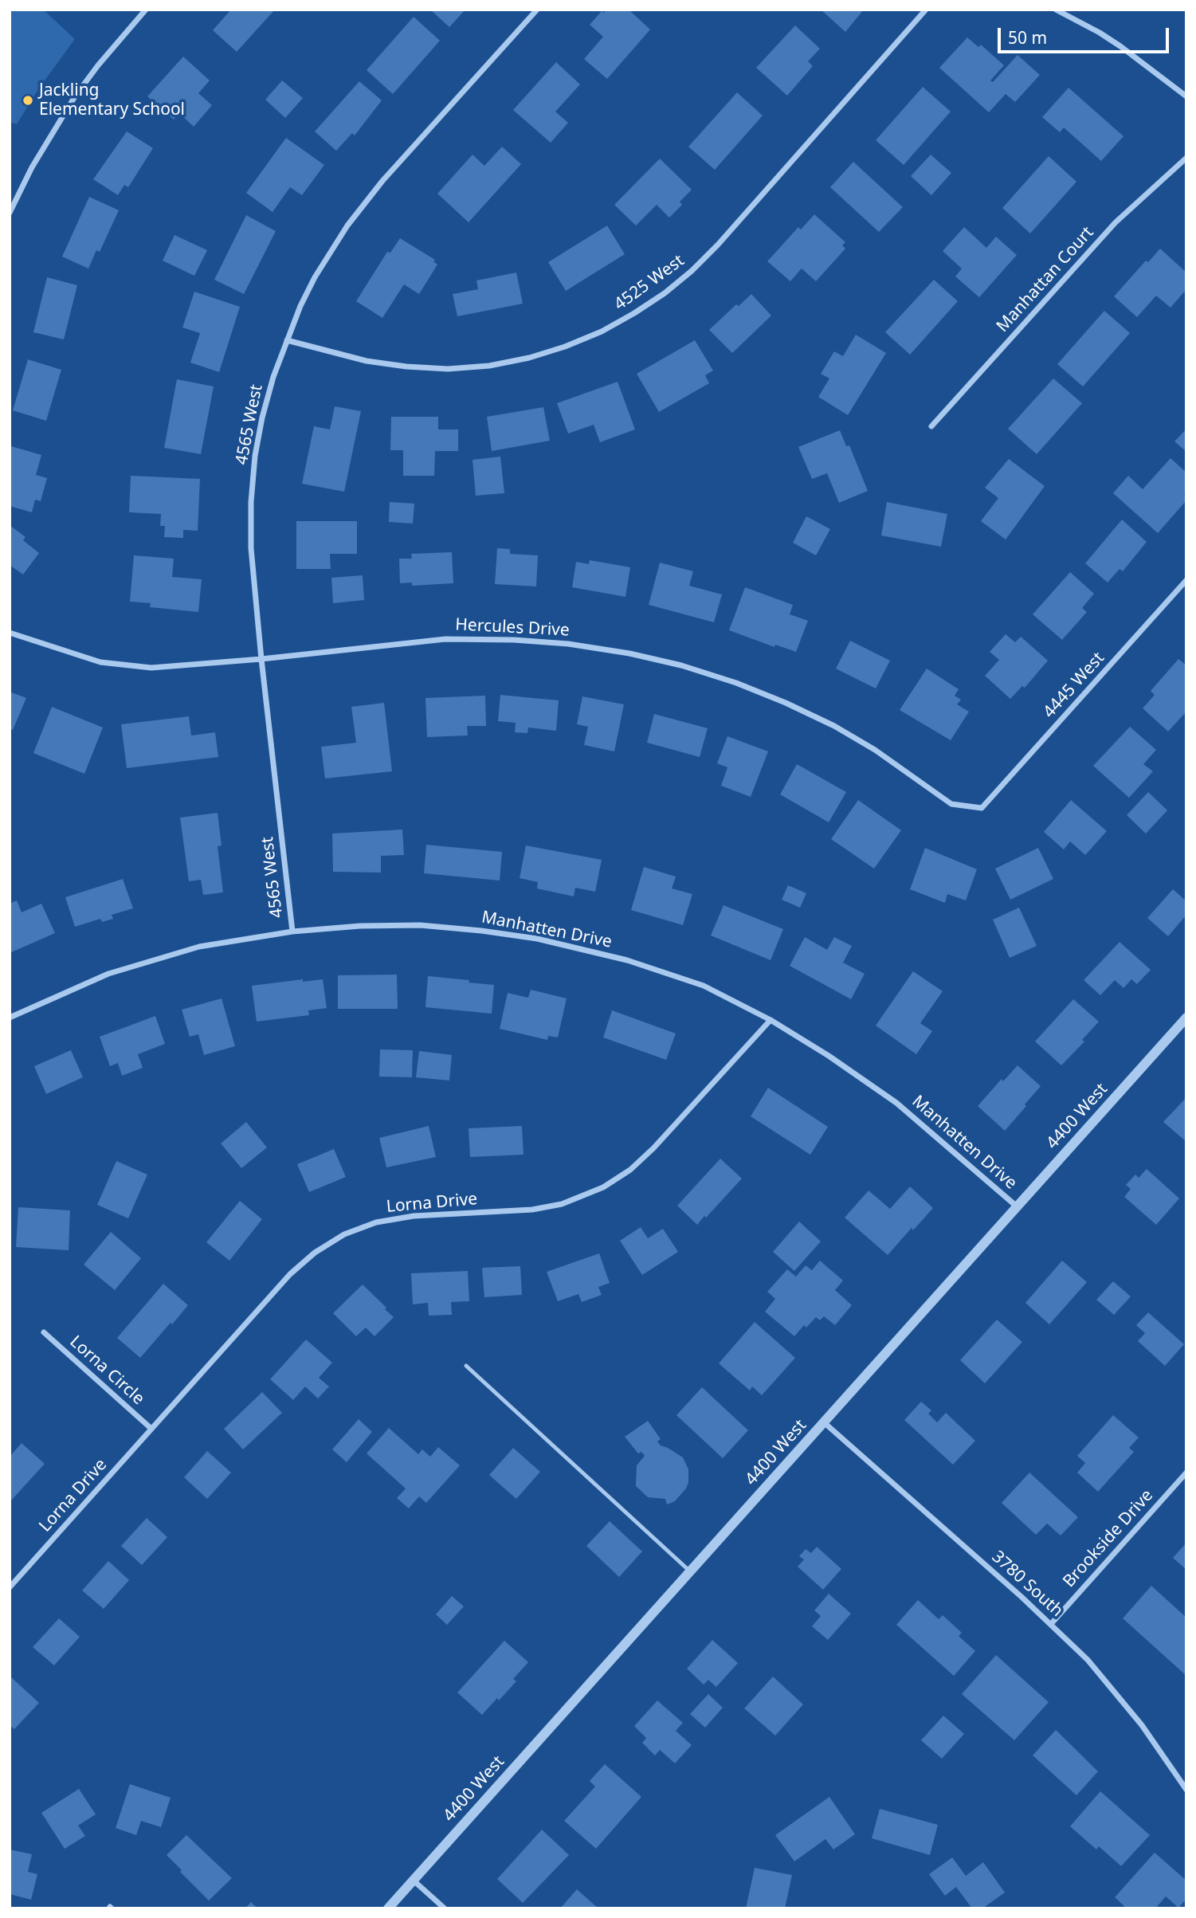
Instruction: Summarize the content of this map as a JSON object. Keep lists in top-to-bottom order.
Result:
{
  "streets": {
    "street": [
      "Manhattan Court",
      "4525 West",
      "4565 West",
      "Hercules Drive",
      "4445 West",
      "Manhatten Drive",
      "4400 West",
      "Lorna Drive",
      "Lorna Circle",
      "Brookside Drive",
      "3780 South"
    ]
  },
  "crossings": [
    ["4525 West", "4565 West"],
    ["4565 West", "Hercules Drive"],
    ["4565 West", "Manhatten Drive"],
    ["Hercules Drive", "4445 West"],
    ["Manhatten Drive", "4400 West"],
    ["Manhatten Drive", "Lorna Drive"],
    ["4400 West", "3780 South"],
    ["Lorna Drive", "Lorna Circle"],
    ["Brookside Drive", "3780 South"]
  ],
  "places": ["Jackling Elementary School"],
  "scale_bar": "50 m"
}
